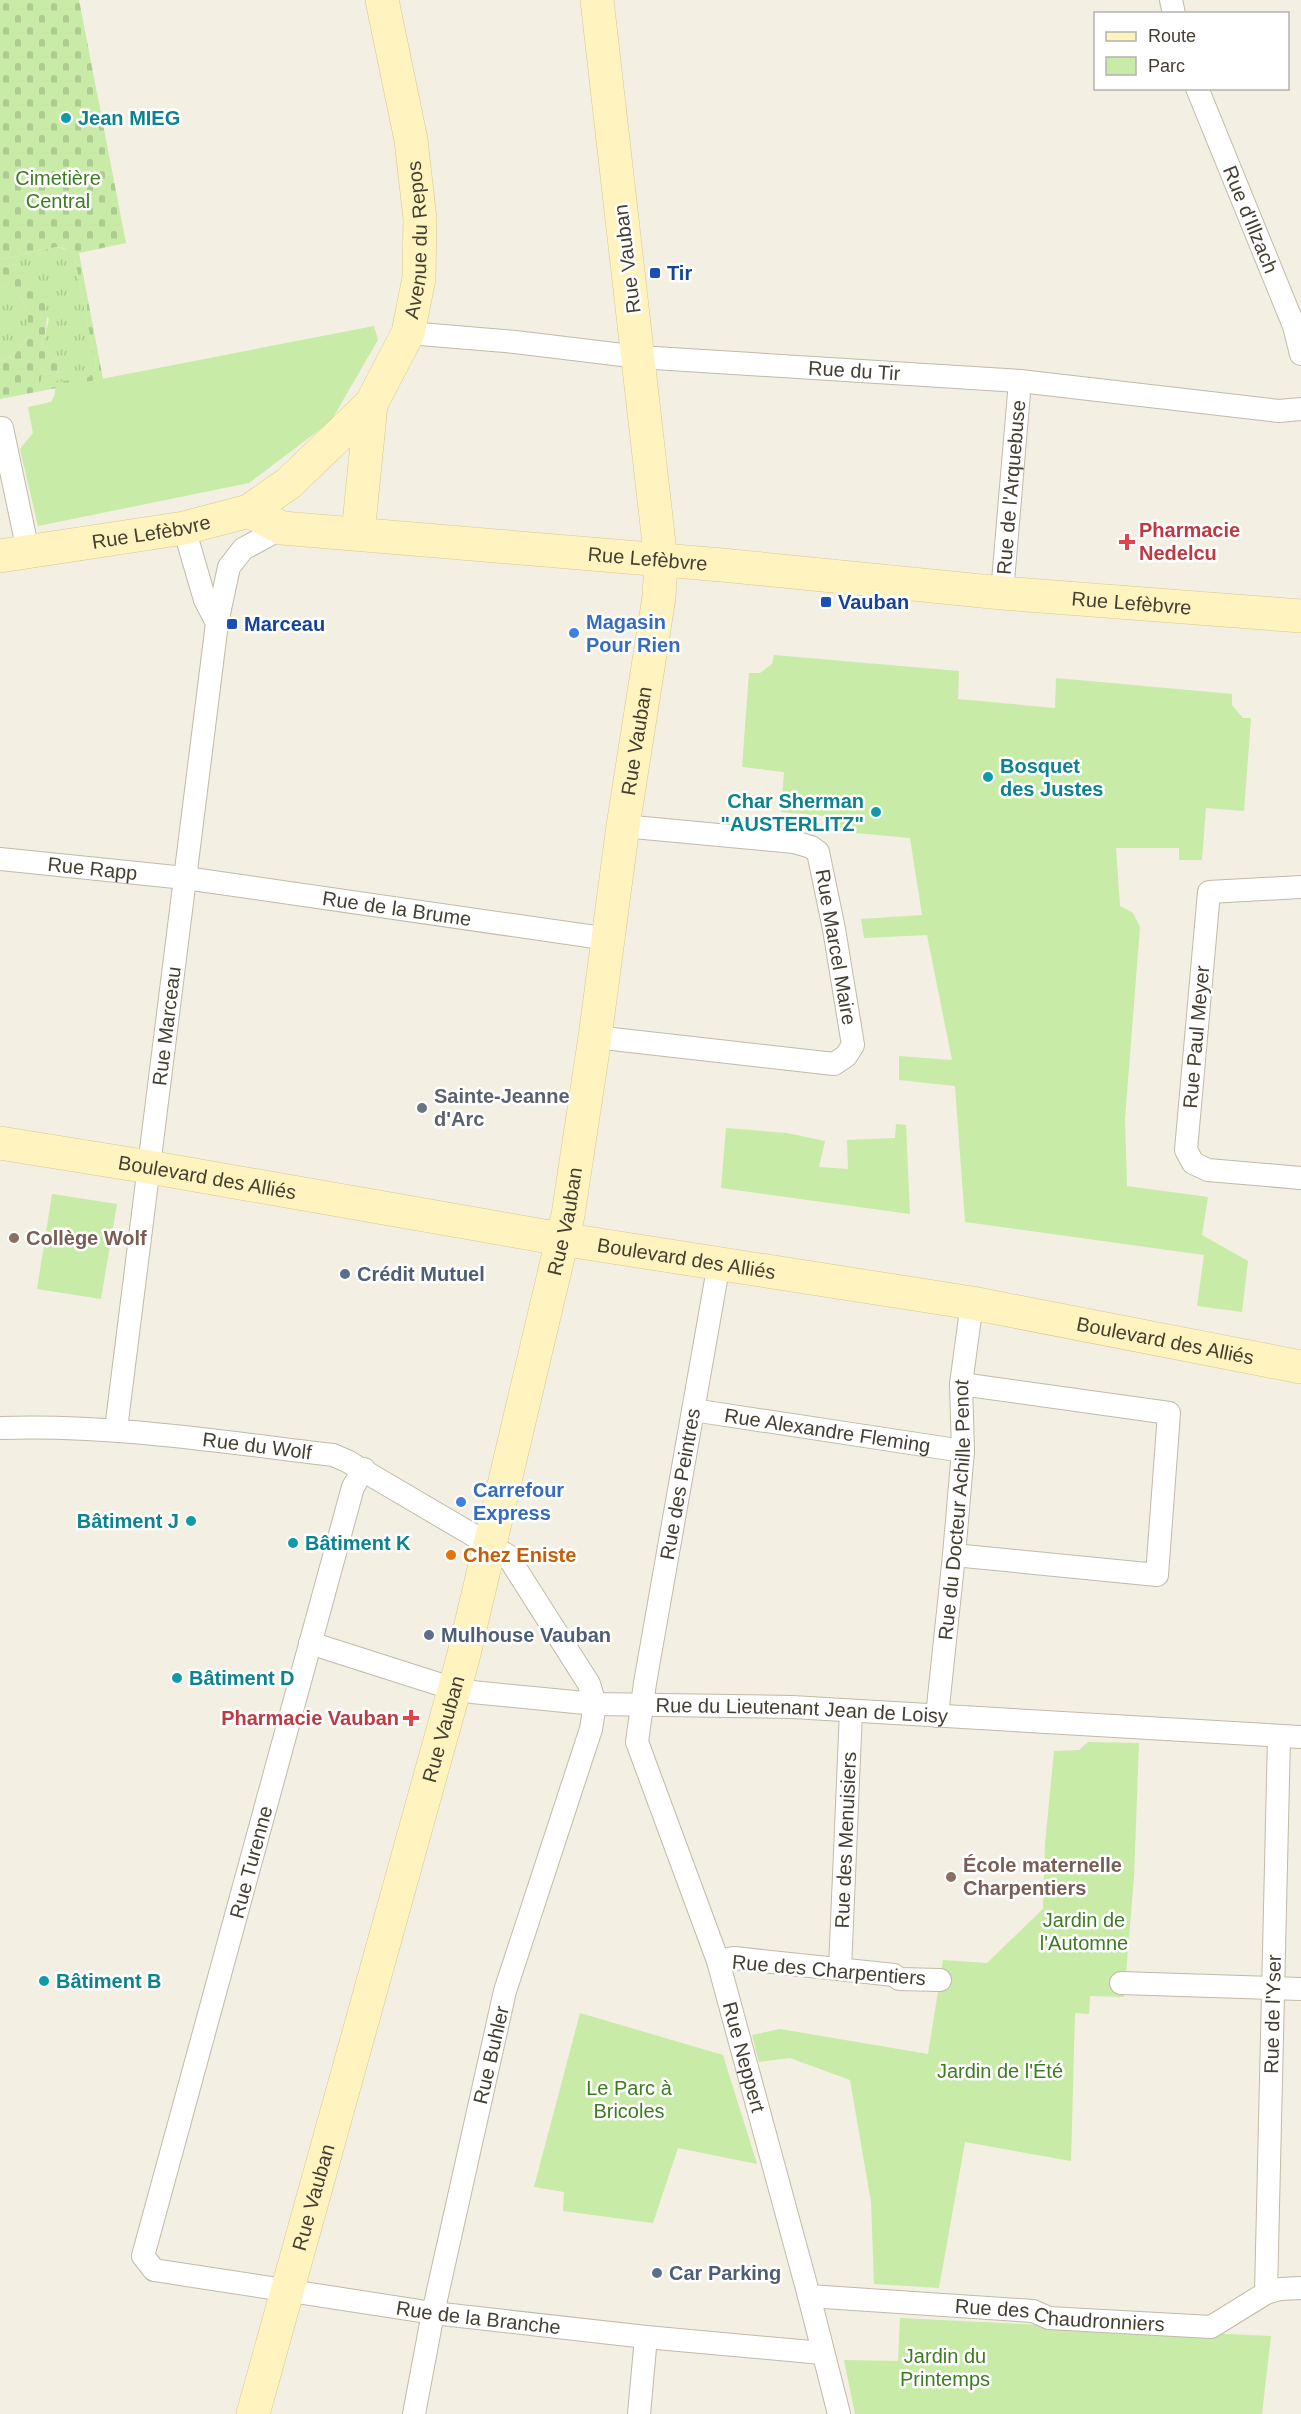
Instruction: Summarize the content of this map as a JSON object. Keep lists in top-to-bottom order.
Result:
{
  "streets": {
    "main road": [
      "Avenue du Repos",
      "Rue Vauban",
      "Rue Lefèbvre",
      "Boulevard des Alliés"
    ],
    "street": [
      "Rue d'Illzach",
      "Rue du Tir",
      "Rue de l'Arquebuse",
      "Rue Rapp",
      "Rue de la Brume",
      "Rue Marcel Maire",
      "Rue Marceau",
      "Rue Paul Meyer",
      "Rue Alexandre Fleming",
      "Rue du Wolf",
      "Rue des Peintres",
      "Rue du Docteur Achille Penot",
      "Rue du Lieutenant Jean de Loisy",
      "Rue des Menuisiers",
      "Rue Turenne",
      "Rue des Charpentiers",
      "Rue de l'Yser",
      "Rue Buhler",
      "Rue Neppert",
      "Rue des Chaudronniers",
      "Rue de la Branche"
    ]
  },
  "crossings": [
    ["Avenue du Repos", "Rue du Tir"],
    ["Avenue du Repos", "Rue Lefèbvre"],
    ["Rue Vauban", "Rue du Tir"],
    ["Rue Vauban", "Rue Lefèbvre"],
    ["Rue Vauban", "Rue de la Brume"],
    ["Rue Vauban", "Rue Marcel Maire"],
    ["Rue Vauban", "Boulevard des Alliés"],
    ["Rue Vauban", "Rue du Wolf"],
    ["Rue Vauban", "Rue du Lieutenant Jean de Loisy"],
    ["Rue Vauban", "Rue de la Branche"],
    ["Rue du Tir", "Rue de l'Arquebuse"],
    ["Rue de l'Arquebuse", "Rue Lefèbvre"],
    ["Rue Lefèbvre", "Rue Marceau"],
    ["Rue Rapp", "Rue de la Brume"],
    ["Rue Rapp", "Rue Marceau"],
    ["Rue de la Brume", "Rue Marceau"],
    ["Rue Marceau", "Boulevard des Alliés"],
    ["Rue Marceau", "Rue du Wolf"],
    ["Boulevard des Alliés", "Rue des Peintres"],
    ["Boulevard des Alliés", "Rue du Docteur Achille Penot"],
    ["Rue Alexandre Fleming", "Rue des Peintres"],
    ["Rue Alexandre Fleming", "Rue du Docteur Achille Penot"],
    ["Rue du Wolf", "Rue Turenne"],
    ["Rue des Peintres", "Rue du Lieutenant Jean de Loisy"],
    ["Rue des Peintres", "Rue Neppert"],
    ["Rue du Docteur Achille Penot", "Rue du Lieutenant Jean de Loisy"],
    ["Rue du Lieutenant Jean de Loisy", "Rue des Menuisiers"],
    ["Rue du Lieutenant Jean de Loisy", "Rue Turenne"],
    ["Rue du Lieutenant Jean de Loisy", "Rue de l'Yser"],
    ["Rue du Lieutenant Jean de Loisy", "Rue Buhler"],
    ["Rue du Lieutenant Jean de Loisy", "Rue Neppert"],
    ["Rue des Menuisiers", "Rue des Charpentiers"],
    ["Rue Turenne", "Rue de la Branche"],
    ["Rue des Charpentiers", "Rue Neppert"],
    ["Rue de l'Yser", "Rue des Chaudronniers"],
    ["Rue Buhler", "Rue de la Branche"],
    ["Rue Neppert", "Rue des Chaudronniers"],
    ["Rue Neppert", "Rue de la Branche"]
  ],
  "parks": [
    "Cimetière Central",
    "Jardin de l'Automne",
    "Jardin de l'Été",
    "Le Parc à Bricoles",
    "Jardin du Printemps"
  ],
  "places": {
    "other": [
      "Jean MIEG",
      "Magasin Pour Rien",
      "Bosquet des Justes",
      "Char Sherman \"AUSTERLITZ\"",
      "Sainte-Jeanne d'Arc",
      "Collège Wolf",
      "Crédit Mutuel",
      "Carrefour Express",
      "Bâtiment J",
      "Bâtiment K",
      "Chez Eniste",
      "Mulhouse Vauban",
      "Bâtiment D",
      "École maternelle Charpentiers",
      "Bâtiment B",
      "Car Parking"
    ],
    "transit": ["Tir", "Vauban", "Marceau"],
    "health": ["Pharmacie Nedelcu", "Pharmacie Vauban"]
  },
  "legend": ["Route", "Parc"]
}
